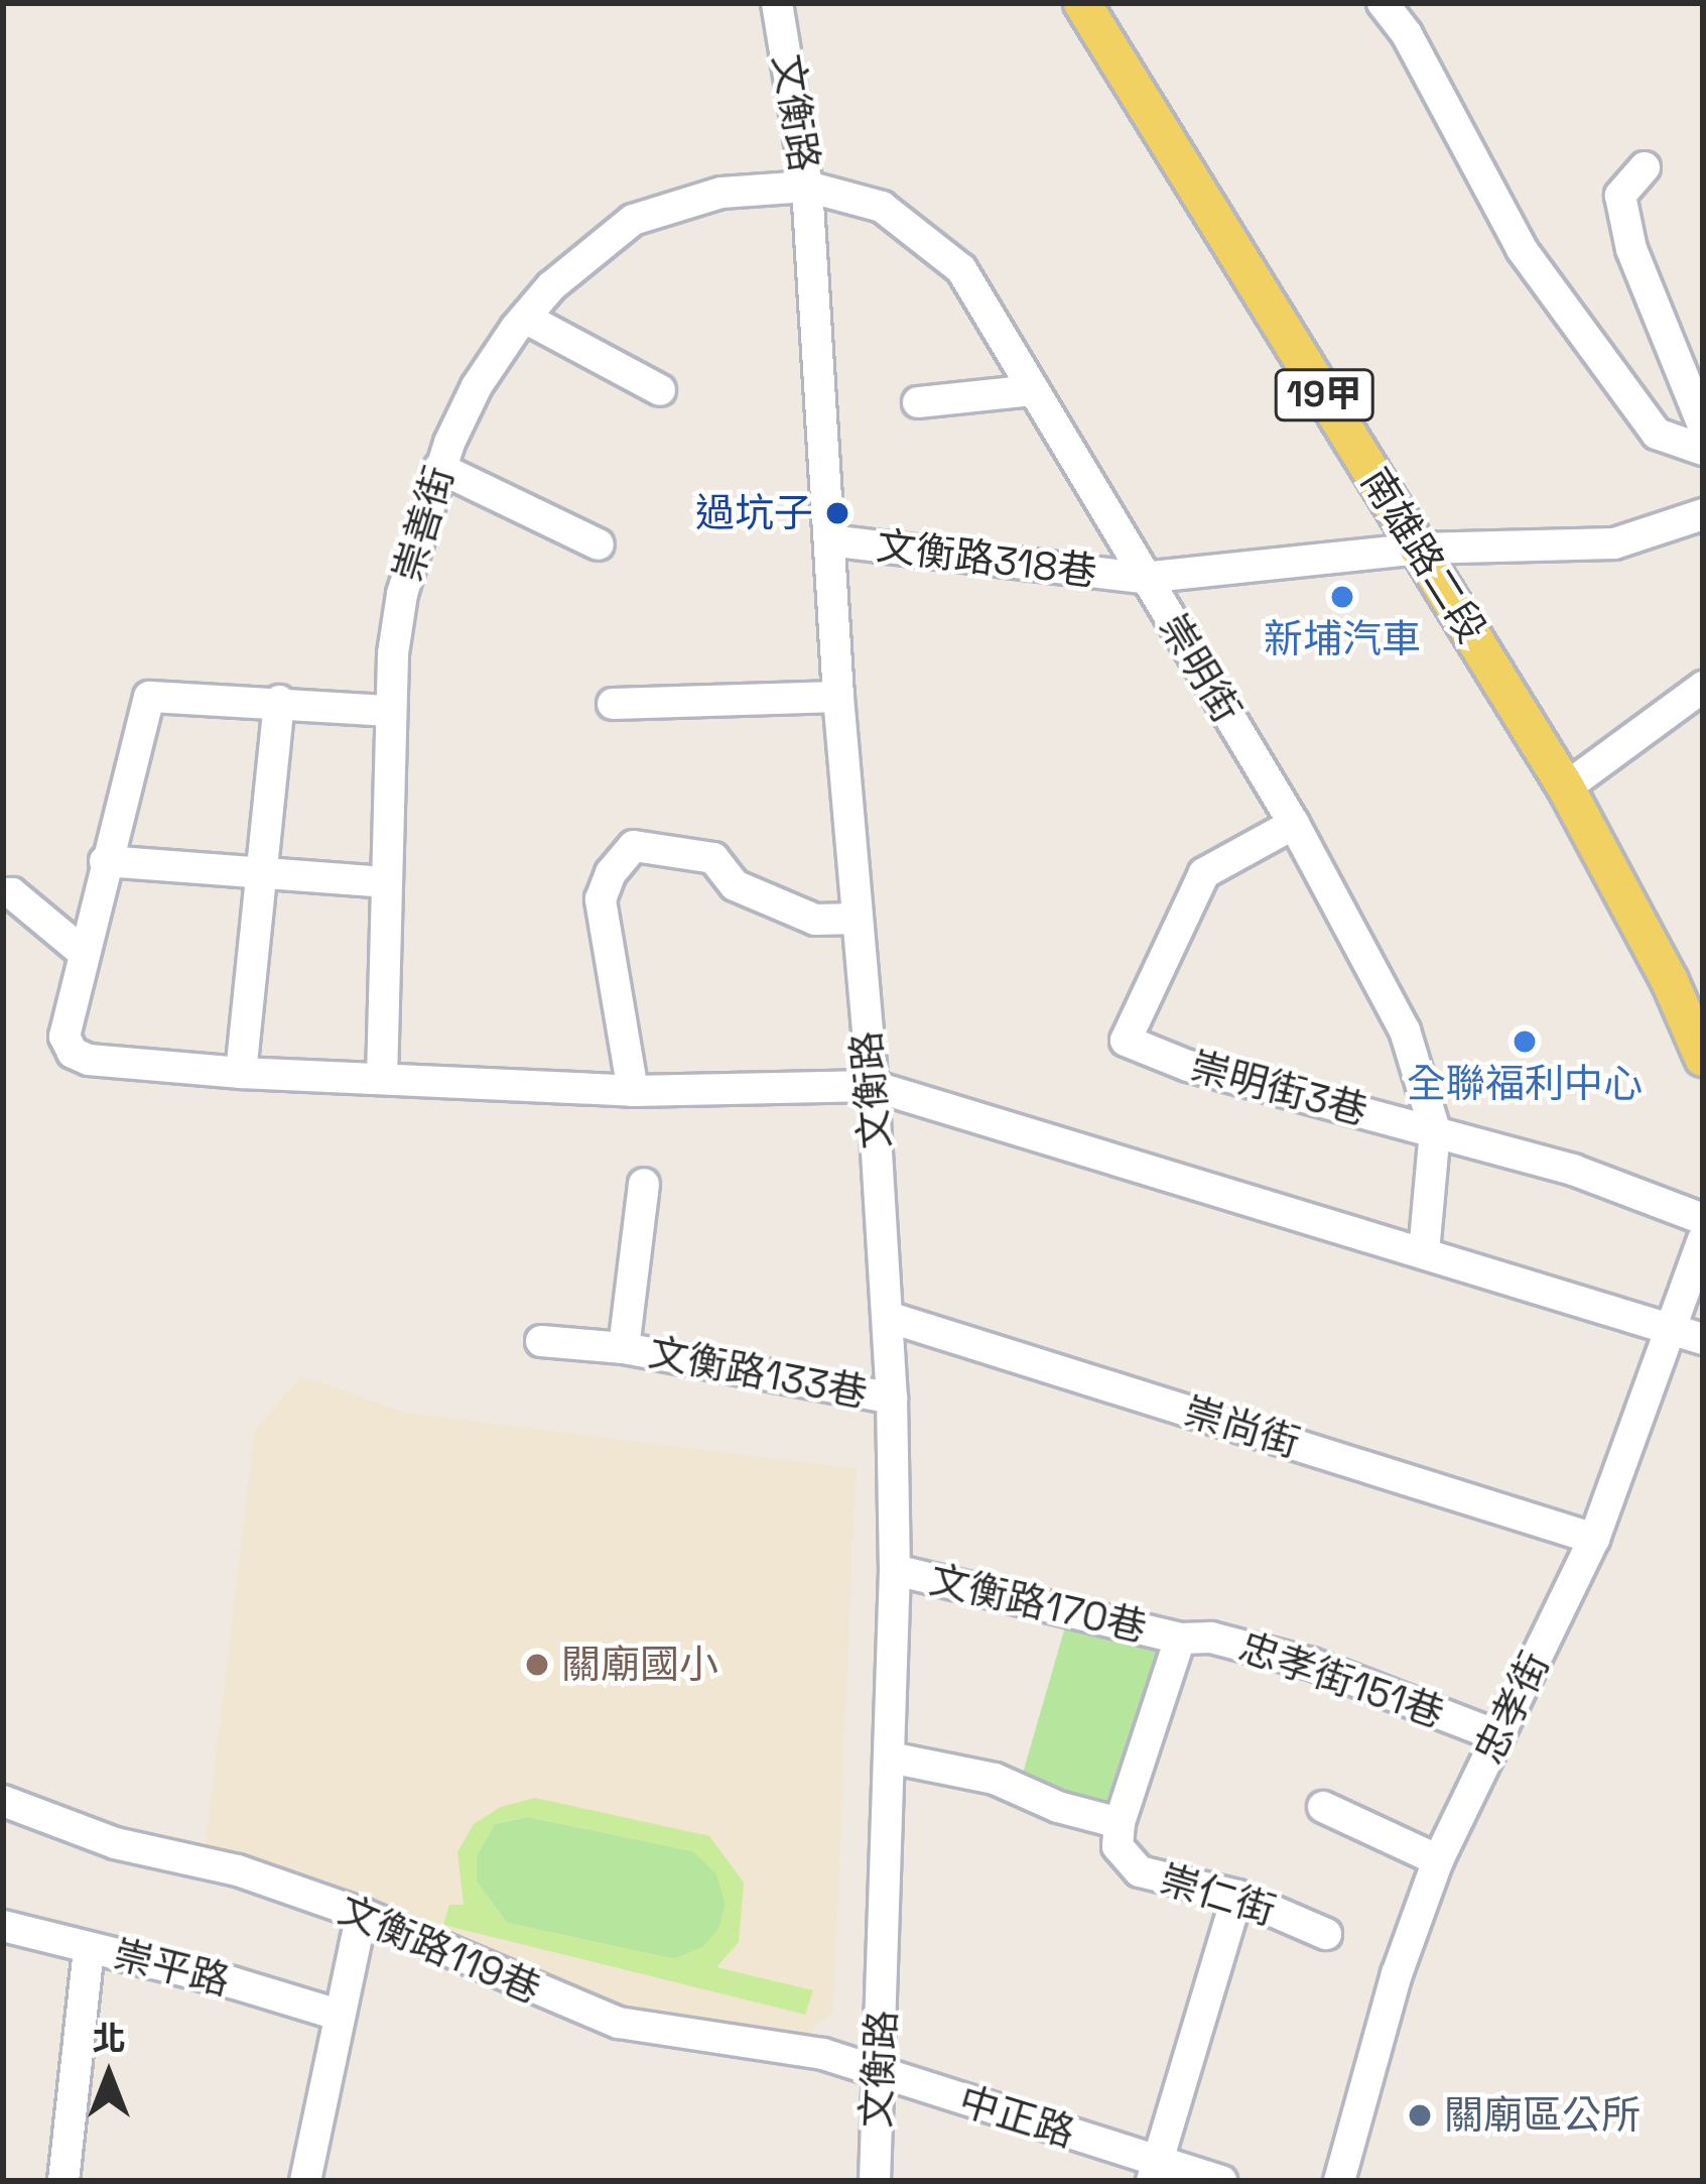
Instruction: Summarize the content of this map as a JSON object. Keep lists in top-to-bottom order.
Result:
{
  "streets": {
    "main road": ["19甲", "南雄路二段"],
    "street": [
      "文衡路",
      "崇善街",
      "文衡路318巷",
      "崇明街",
      "崇明街3巷",
      "文衡路133巷",
      "崇尚街",
      "文衡路170巷",
      "忠孝街151巷",
      "忠孝街",
      "崇仁街",
      "文衡路119巷",
      "崇平路",
      "中正路"
    ]
  },
  "crossings": [
    ["文衡路", "崇善街"],
    ["文衡路", "文衡路318巷"],
    ["文衡路", "崇明街"],
    ["文衡路", "文衡路133巷"],
    ["文衡路", "崇尚街"],
    ["文衡路", "文衡路170巷"],
    ["文衡路", "文衡路119巷"],
    ["文衡路", "中正路"],
    ["崇善街", "崇明街"],
    ["南雄路二段", "文衡路318巷"],
    ["文衡路318巷", "崇明街"],
    ["崇明街", "崇明街3巷"],
    ["崇尚街", "忠孝街"],
    ["文衡路170巷", "忠孝街151巷"],
    ["文衡路170巷", "崇仁街"],
    ["忠孝街151巷", "忠孝街"],
    ["忠孝街151巷", "崇仁街"],
    ["文衡路119巷", "中正路"]
  ],
  "places": [
    "過坑子",
    "新埔汽車",
    "全聯福利中心",
    "關廟國小",
    "關廟區公所"
  ],
  "north": "top"
}
